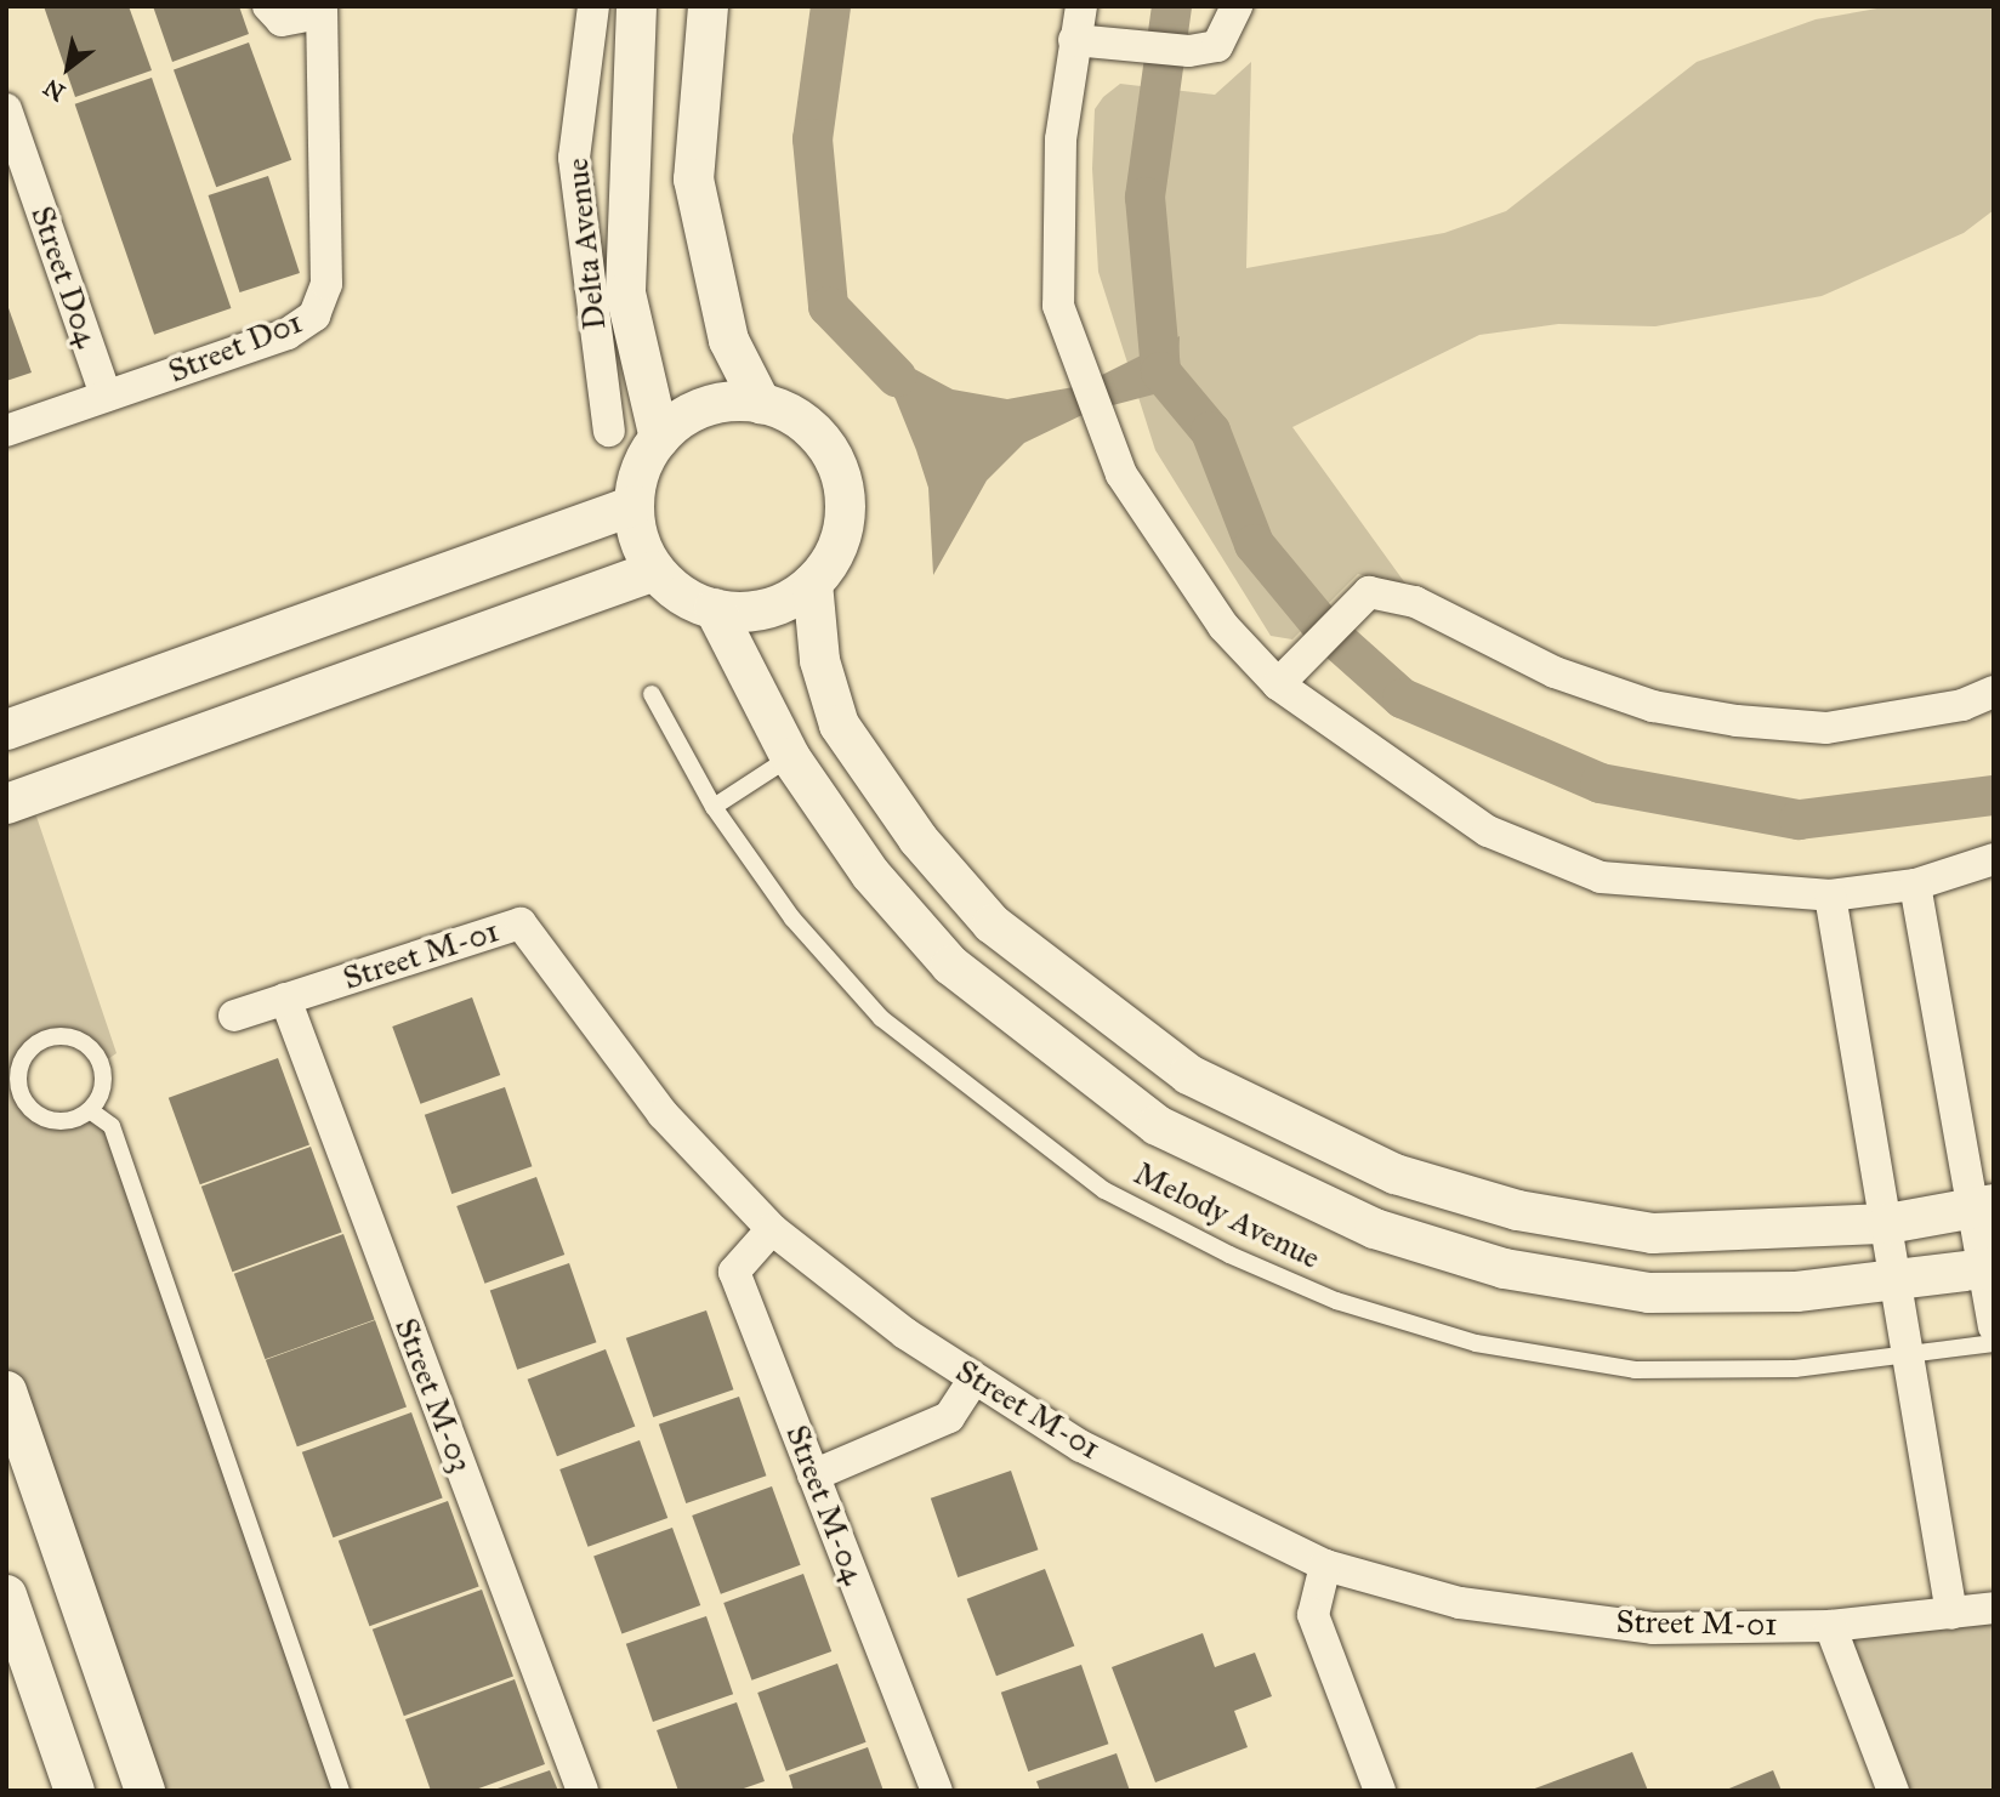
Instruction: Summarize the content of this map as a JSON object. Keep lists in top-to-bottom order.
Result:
{
  "streets": {
    "street": [
      "Delta Avenue",
      "Street D04",
      "Street D01",
      "Street M-01",
      "Street M-03",
      "Street M-04"
    ],
    "lane": ["Melody Avenue"]
  },
  "crossings": [
    ["Street D04", "Street D01"],
    ["Street M-01", "Street M-03"],
    ["Street M-01", "Street M-04"]
  ],
  "north": "bottom left"
}
